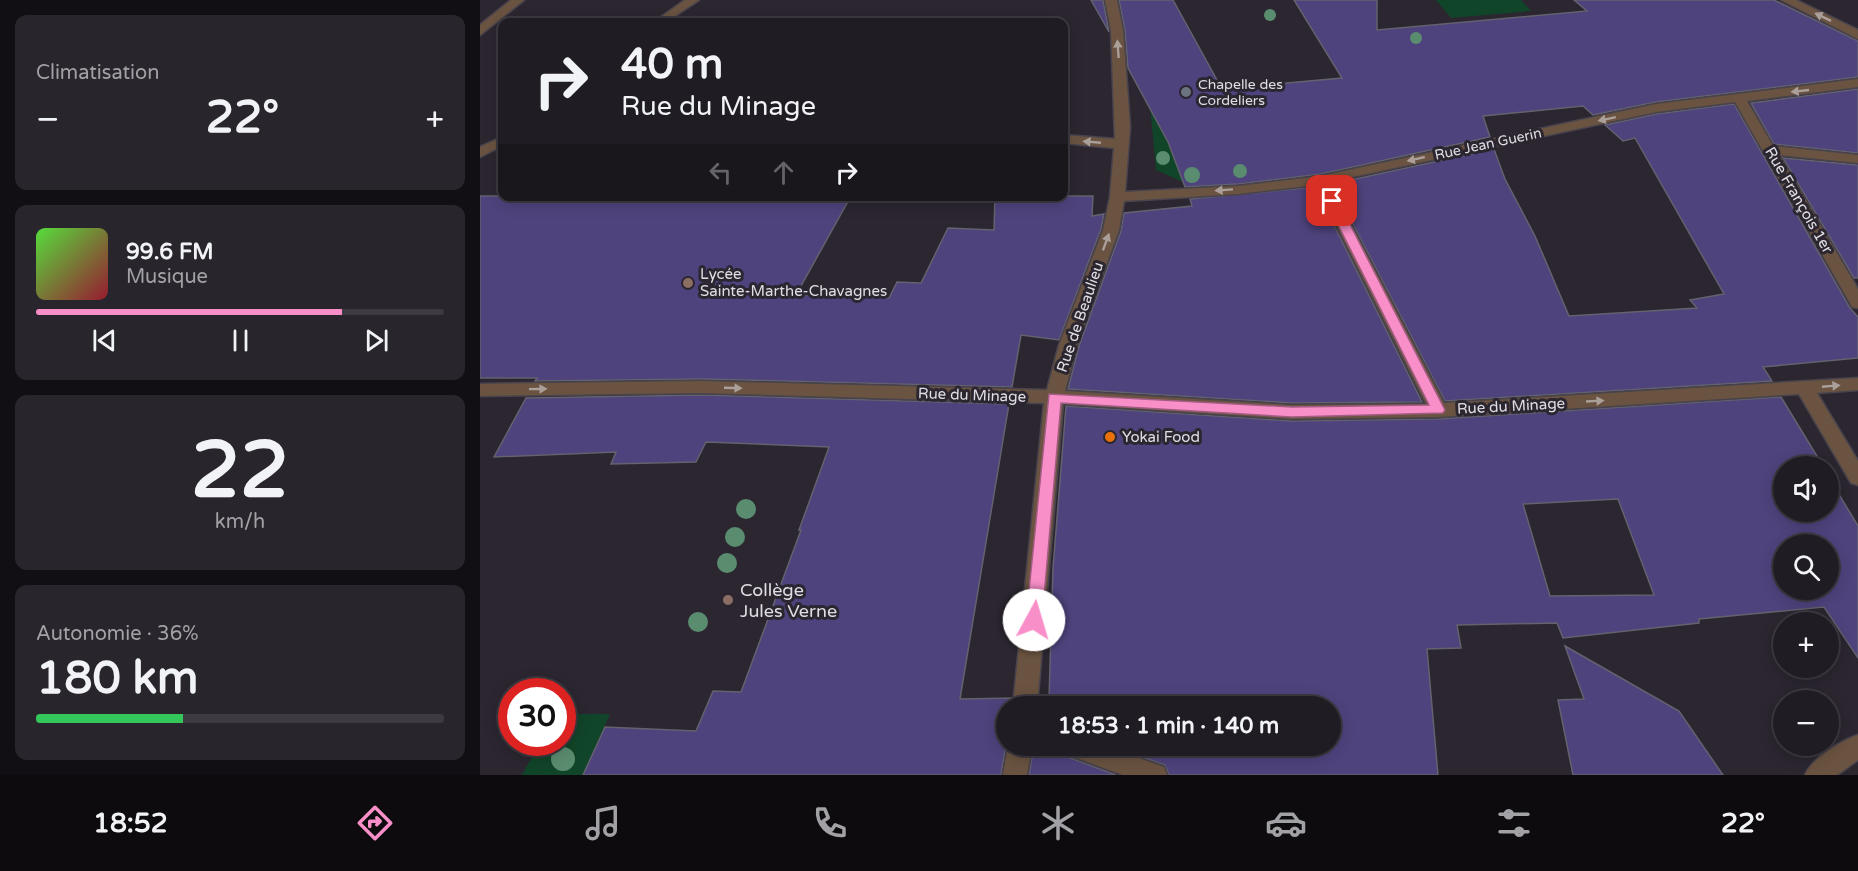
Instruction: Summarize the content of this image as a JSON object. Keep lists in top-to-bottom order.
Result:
{
  "streets": {
    "street": [
      "Rue Jean Guerin",
      "Rue François 1er",
      "Rue de Beaulieu",
      "Rue du Minage"
    ]
  },
  "crossings": [
    ["Rue Jean Guerin", "Rue François 1er"],
    ["Rue Jean Guerin", "Rue de Beaulieu"],
    ["Rue de Beaulieu", "Rue du Minage"]
  ],
  "one_way": ["Rue Jean Guerin", "Rue de Beaulieu", "Rue du Minage"],
  "places": [
    "Chapelle des Cordeliers",
    "Lycée Sainte-Marthe-Chavagnes",
    "Yokai Food",
    "Collège Jules Verne"
  ],
  "page": {
    "tile": [
      "Climatisation",
      ["22", "km/h"],
      ["Autonomie · 36%", "180 km"]
    ],
    "turn": ["40 m", "Rue du Minage"],
    "heat": ["−", "22°", "+"],
    "song": ["99.6 FM", "Musique"],
    "map_buttons": ["+", "−"],
    "limit": "30",
    "trip": "18:53 · 1 min · 140 m",
    "tabs": ["18:52", "22°"]
  }
}
